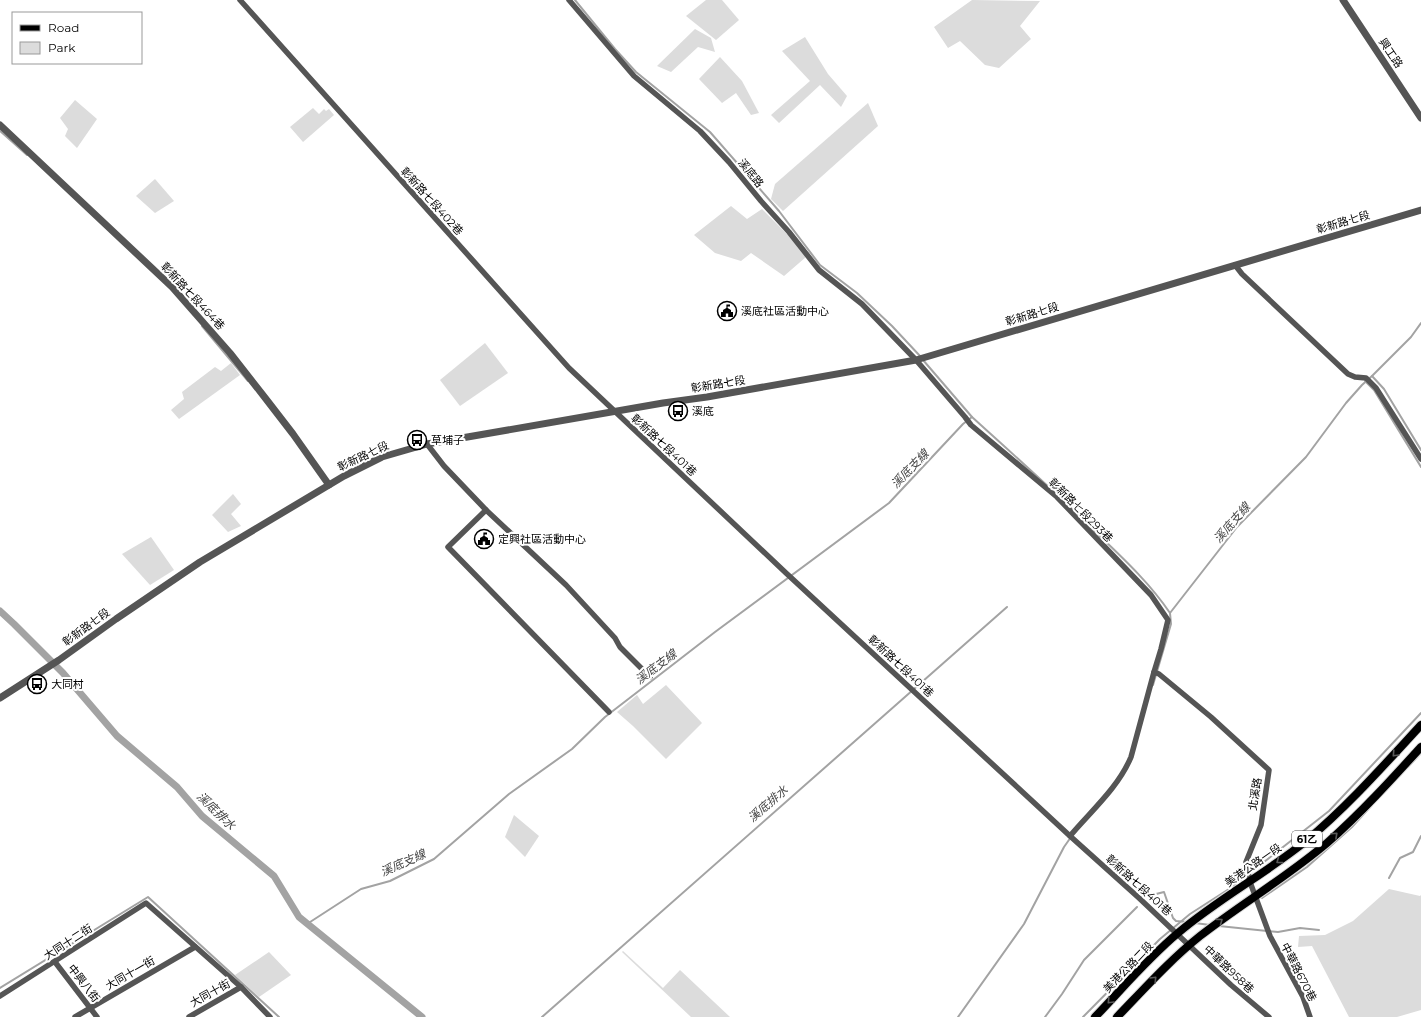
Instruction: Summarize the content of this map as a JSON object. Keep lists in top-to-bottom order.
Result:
{
  "streets": {
    "main road": ["61乙", "美港公路一段", "美港公路二段"],
    "street": [
      "興工路",
      "溪底路",
      "彰新路七段402巷",
      "彰新路七段",
      "彰新路七段464巷",
      "彰新路七段401巷",
      "彰新路七段293巷",
      "北溪路",
      "大同十二街",
      "中華路958巷",
      "中華路670巷",
      "大同十一街",
      "中興八街",
      "大同十街"
    ]
  },
  "crossings": [
    ["溪底路", "彰新路七段"],
    ["溪底路", "彰新路七段293巷"],
    ["彰新路七段402巷", "彰新路七段"],
    ["彰新路七段402巷", "彰新路七段401巷"],
    ["彰新路七段", "彰新路七段464巷"],
    ["彰新路七段", "彰新路七段401巷"],
    ["彰新路七段", "彰新路七段293巷"],
    ["彰新路七段401巷", "美港公路一段"],
    ["彰新路七段401巷", "美港公路二段"],
    ["彰新路七段401巷", "中華路958巷"],
    ["彰新路七段293巷", "北溪路"],
    ["北溪路", "61乙"],
    ["北溪路", "美港公路一段"],
    ["北溪路", "中華路670巷"],
    ["61乙", "中華路958巷"],
    ["美港公路一段", "美港公路二段"],
    ["美港公路一段", "中華路958巷"],
    ["大同十二街", "大同十一街"],
    ["大同十二街", "中興八街"],
    ["美港公路二段", "中華路958巷"],
    ["大同十一街", "中興八街"]
  ],
  "water": ["溪底支線", "溪底排水"],
  "places": {
    "public building": ["溪底社區活動中心", "定興社區活動中心"],
    "bus stop": ["溪底", "草埔子", "大同村"]
  },
  "legend": ["Road", "Park"]
}
